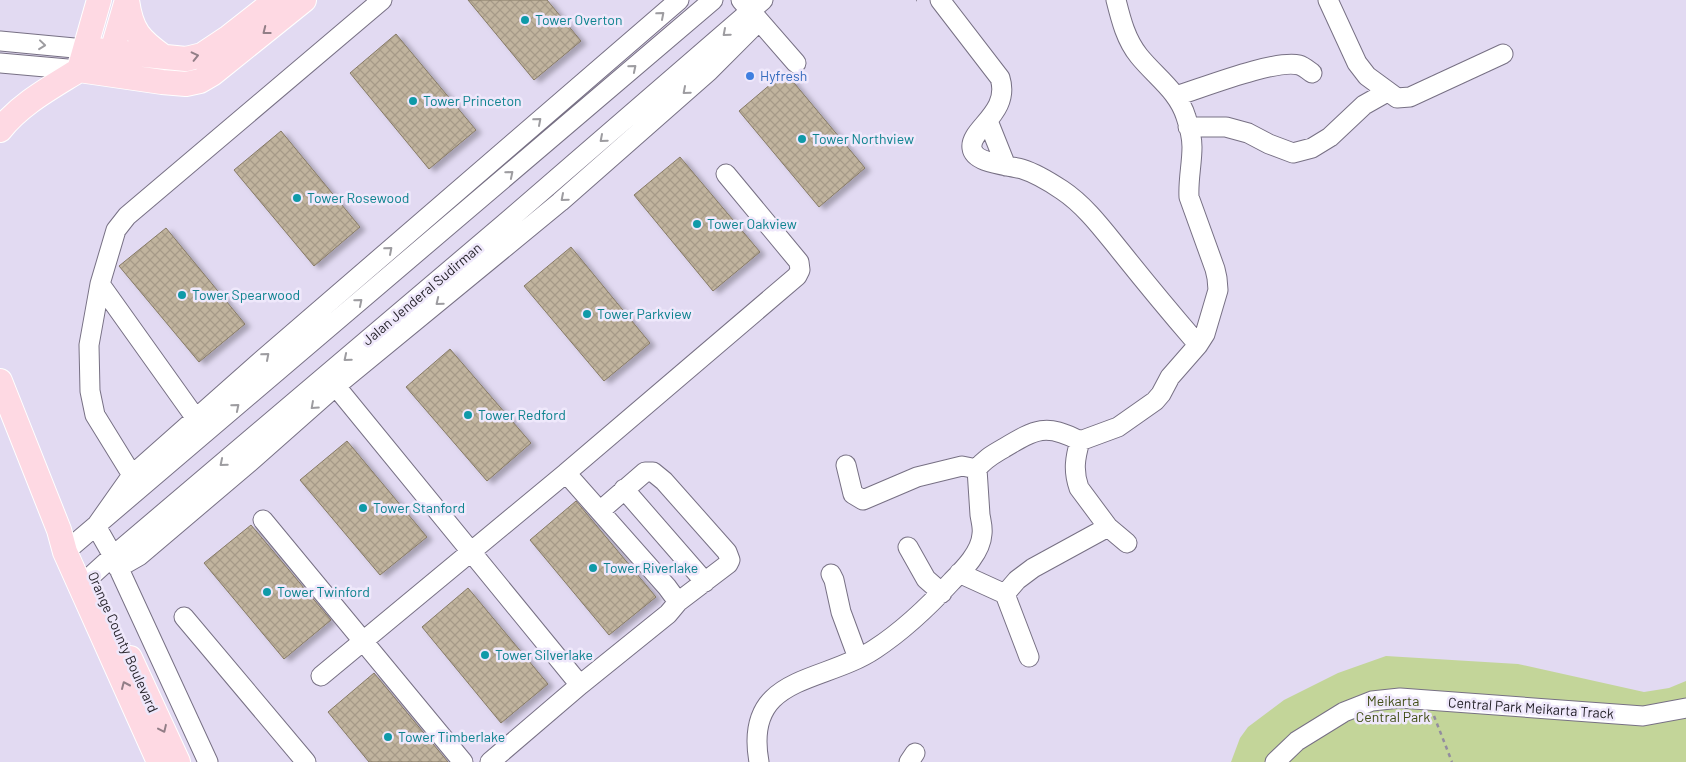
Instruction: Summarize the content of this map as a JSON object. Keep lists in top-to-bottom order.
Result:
{
  "streets": {
    "main road": ["Orange County Boulevard"],
    "street": ["Central Park Meikarta Track"]
  },
  "parks": ["Meikarta Central Park"],
  "places": [
    "Tower Overton",
    "Hyfresh",
    "Tower Princeton",
    "Tower Northview",
    "Tower Rosewood",
    "Tower Oakview",
    "Tower Spearwood",
    "Tower Parkview",
    "Tower Redford",
    "Tower Stanford",
    "Tower Riverlake",
    "Tower Twinford",
    "Tower Silverlake",
    "Tower Timberlake"
  ]
}
